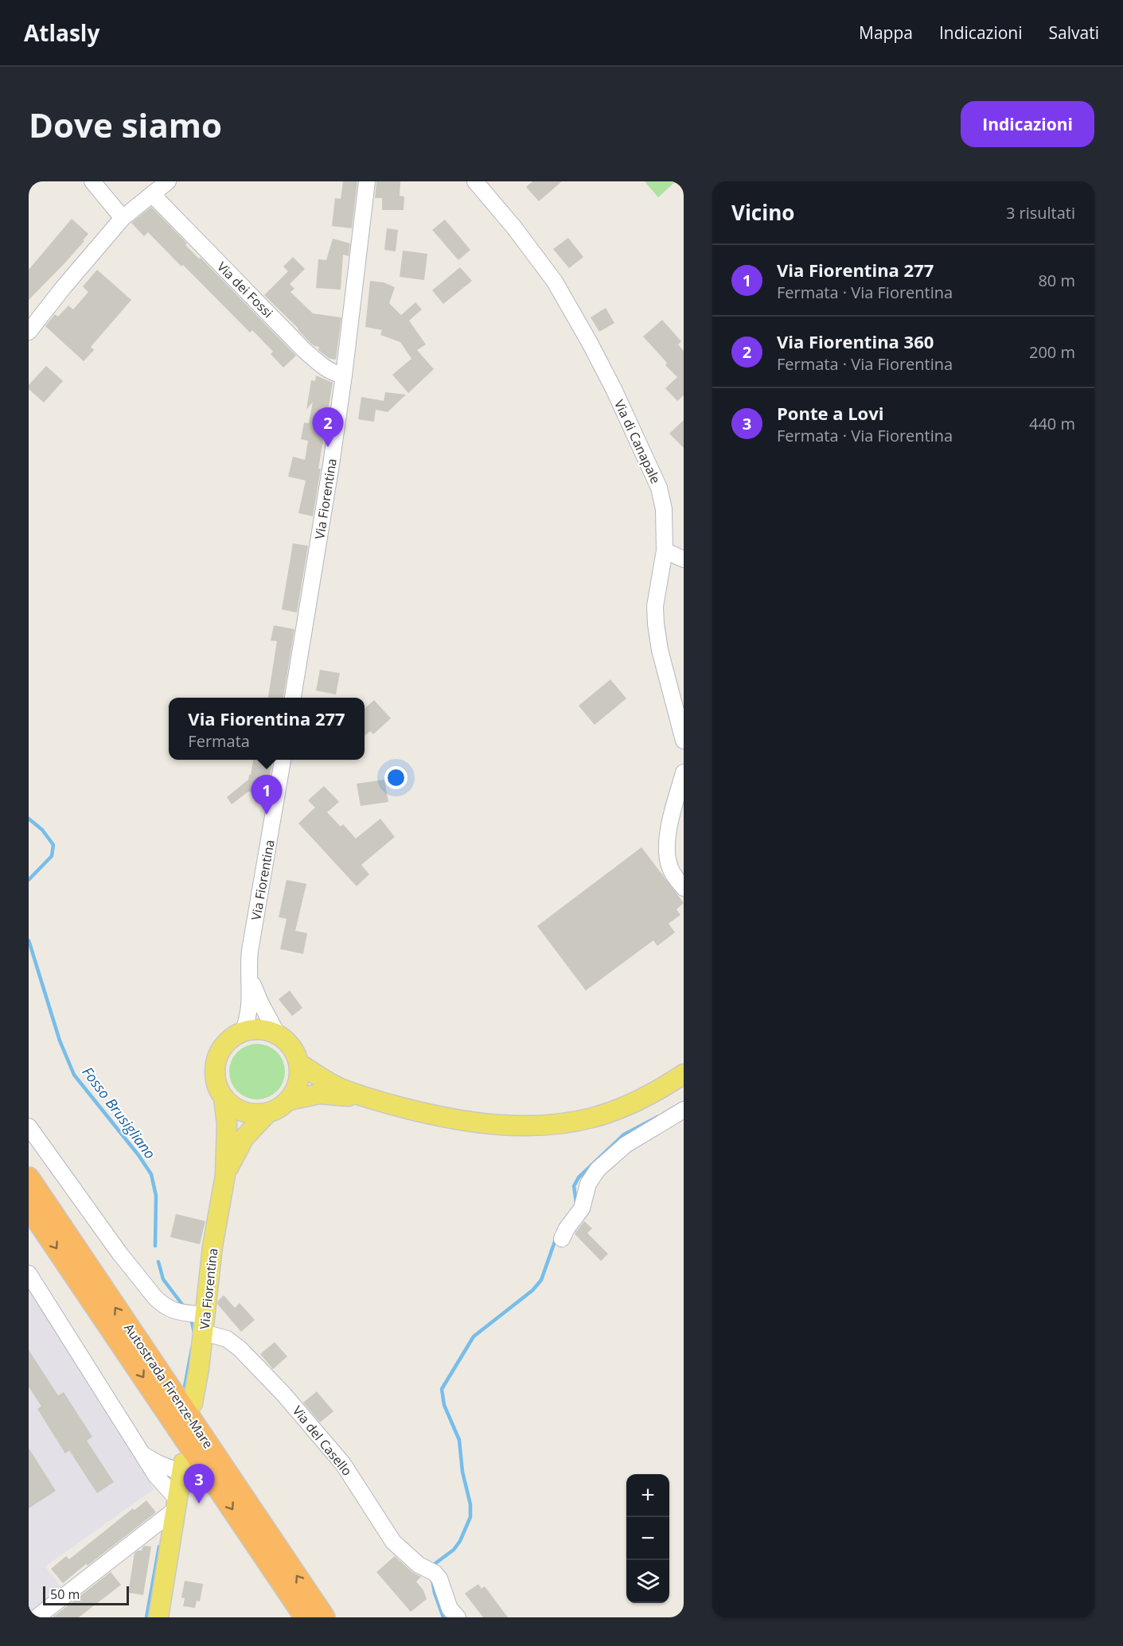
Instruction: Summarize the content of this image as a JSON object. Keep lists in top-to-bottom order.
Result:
{
  "streets": {
    "highway": ["Autostrada Firenze-Mare"],
    "main road": ["Via Fiorentina"],
    "street": ["Via dei Fossi", "Via di Canapale", "Via del Casello"]
  },
  "crossings": [
    ["Via dei Fossi", "Via Fiorentina"],
    ["Via Fiorentina", "Via del Casello"]
  ],
  "water": ["Fosso Brusigliano"],
  "scale_bar": "50 m",
  "page": {
    "header": "Atlasly",
    "nav": ["Mappa", "Indicazioni", "Salvati"],
    "buttons": "Indicazioni",
    "title": "Dove siamo",
    "heading": ["Vicino", "3 risultati"],
    "list": [
      {
        "mark": "1",
        "name": "Via Fiorentina 277",
        "note": "Fermata · Via Fiorentina",
        "value": "80 m"
      },
      {
        "mark": "2",
        "name": "Via Fiorentina 360",
        "note": "Fermata · Via Fiorentina",
        "value": "200 m"
      },
      {
        "mark": "3",
        "name": "Ponte a Lovi",
        "note": "Fermata · Via Fiorentina",
        "value": "440 m"
      }
    ],
    "pins": ["2", "1", "3"],
    "popup": ["Via Fiorentina 277", "Fermata"],
    "map_buttons": ["+", "−"],
    "scale": "50 m"
  }
}
